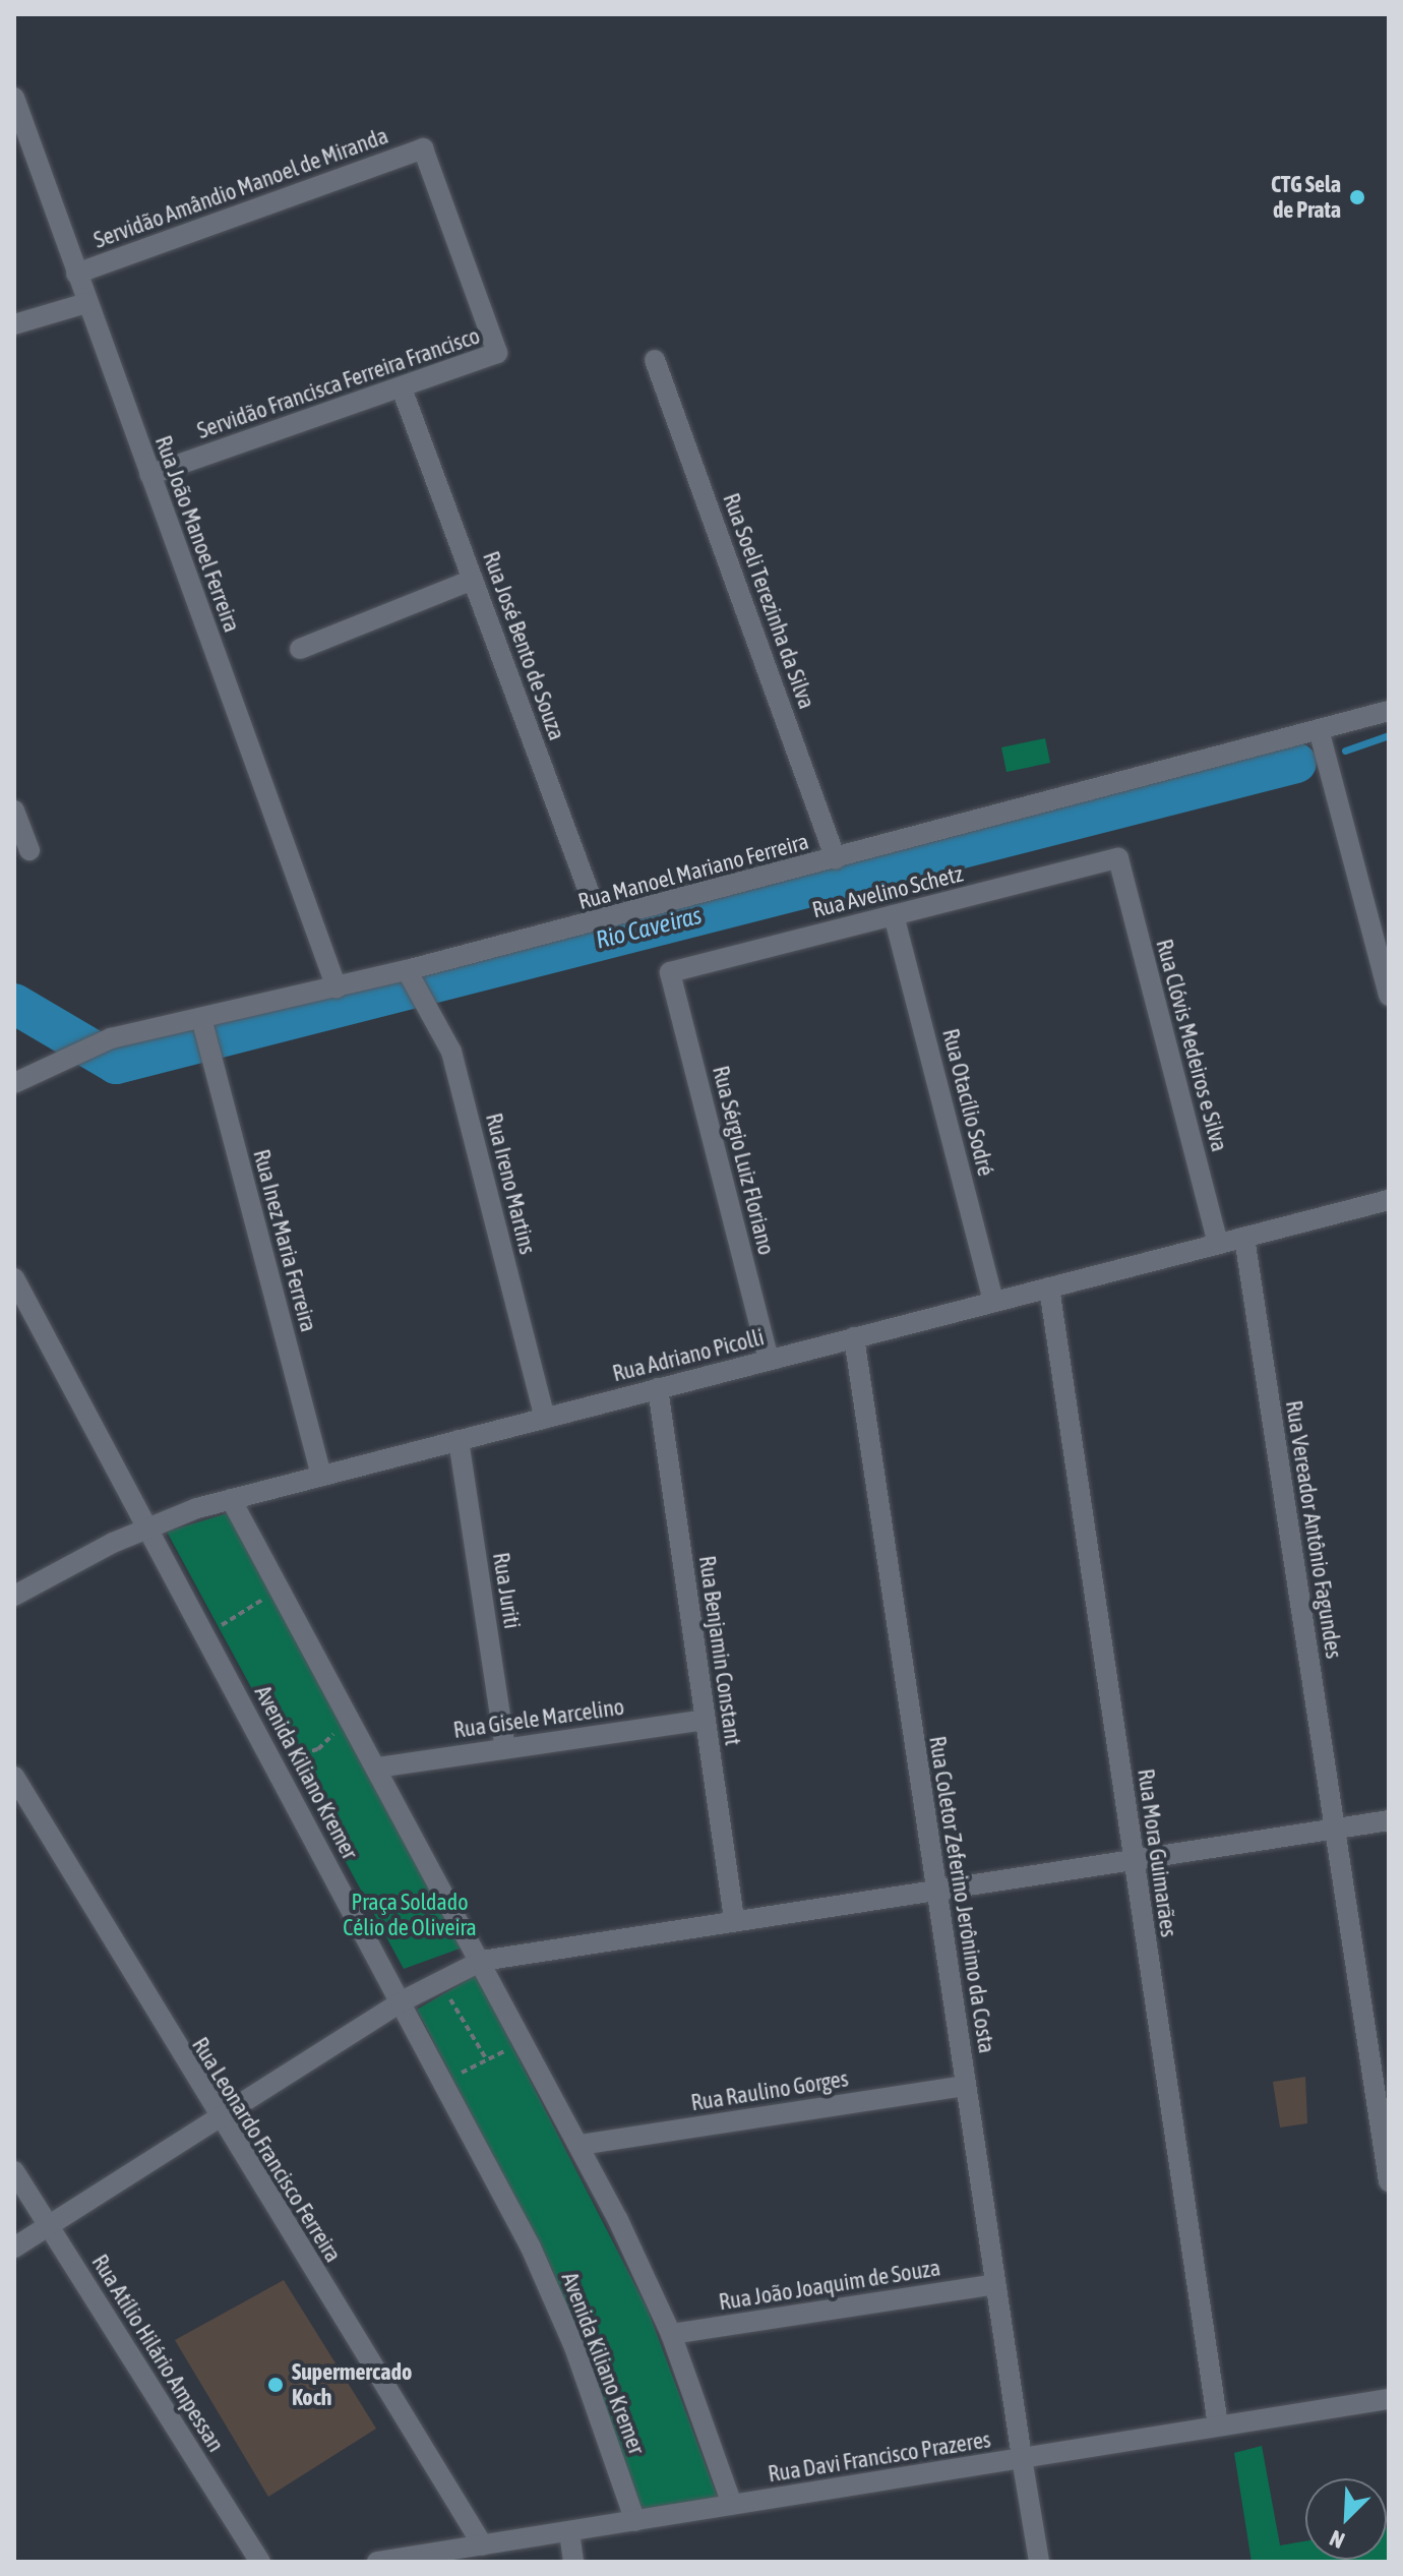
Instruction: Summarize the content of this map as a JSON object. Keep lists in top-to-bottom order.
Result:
{
  "streets": {
    "street": [
      "Servidão Amândio Manoel de Miranda",
      "Servidão Francisca Ferreira Francisco",
      "Rua João Manoel Ferreira",
      "Rua Soeli Terezinha da Silva",
      "Rua José Bento de Souza",
      "Rua Manoel Mariano Ferreira",
      "Rua Avelino Schetz",
      "Rua Clóvis Medeiros e Silva",
      "Rua Otacílio Sodré",
      "Rua Sérgio Luiz Floriano",
      "Rua Ireno Martins",
      "Rua Inez Maria Ferreira",
      "Rua Adriano Picolli",
      "Rua Vereador Antônio Fagundes",
      "Rua Juriti",
      "Rua Benjamin Constant",
      "Rua Gisele Marcelino",
      "Avenida Kiliano Kremer",
      "Rua Mora Guimarães",
      "Rua Coletor Zeferino Jerônimo da Costa",
      "Rua Raulino Gorges",
      "Rua Leonardo Francisco Ferreira",
      "Rua João Joaquim de Souza",
      "Rua Atílio Hilário Ampessan",
      "Rua Davi Francisco Prazeres"
    ]
  },
  "crossings": [
    ["Servidão Amândio Manoel de Miranda", "Servidão Francisca Ferreira Francisco"],
    ["Servidão Amândio Manoel de Miranda", "Rua João Manoel Ferreira"],
    ["Servidão Francisca Ferreira Francisco", "Rua João Manoel Ferreira"],
    ["Servidão Francisca Ferreira Francisco", "Rua José Bento de Souza"],
    ["Rua João Manoel Ferreira", "Rua Manoel Mariano Ferreira"],
    ["Rua Soeli Terezinha da Silva", "Rua Manoel Mariano Ferreira"],
    ["Rua José Bento de Souza", "Rua Manoel Mariano Ferreira"],
    ["Rua Manoel Mariano Ferreira", "Rua Ireno Martins"],
    ["Rua Manoel Mariano Ferreira", "Rua Inez Maria Ferreira"],
    ["Rua Avelino Schetz", "Rua Clóvis Medeiros e Silva"],
    ["Rua Avelino Schetz", "Rua Otacílio Sodré"],
    ["Rua Avelino Schetz", "Rua Sérgio Luiz Floriano"],
    ["Rua Clóvis Medeiros e Silva", "Rua Adriano Picolli"],
    ["Rua Otacílio Sodré", "Rua Adriano Picolli"],
    ["Rua Sérgio Luiz Floriano", "Rua Adriano Picolli"],
    ["Rua Ireno Martins", "Rua Adriano Picolli"],
    ["Rua Inez Maria Ferreira", "Rua Adriano Picolli"],
    ["Rua Adriano Picolli", "Rua Vereador Antônio Fagundes"],
    ["Rua Adriano Picolli", "Rua Juriti"],
    ["Rua Adriano Picolli", "Rua Benjamin Constant"],
    ["Rua Adriano Picolli", "Avenida Kiliano Kremer"],
    ["Rua Adriano Picolli", "Rua Mora Guimarães"],
    ["Rua Adriano Picolli", "Rua Coletor Zeferino Jerônimo da Costa"],
    ["Rua Juriti", "Rua Gisele Marcelino"],
    ["Rua Benjamin Constant", "Rua Gisele Marcelino"],
    ["Avenida Kiliano Kremer", "Rua Davi Francisco Prazeres"],
    ["Rua Mora Guimarães", "Rua Davi Francisco Prazeres"],
    ["Rua Coletor Zeferino Jerônimo da Costa", "Rua Raulino Gorges"],
    ["Rua Coletor Zeferino Jerônimo da Costa", "Rua João Joaquim de Souza"],
    ["Rua Coletor Zeferino Jerônimo da Costa", "Rua Davi Francisco Prazeres"],
    ["Rua Leonardo Francisco Ferreira", "Rua Davi Francisco Prazeres"]
  ],
  "water": ["Rio Caveiras"],
  "parks": ["Praça Soldado Célio de Oliveira"],
  "places": ["CTG Sela de Prata", "Supermercado Koch"],
  "north": "bottom left"
}
